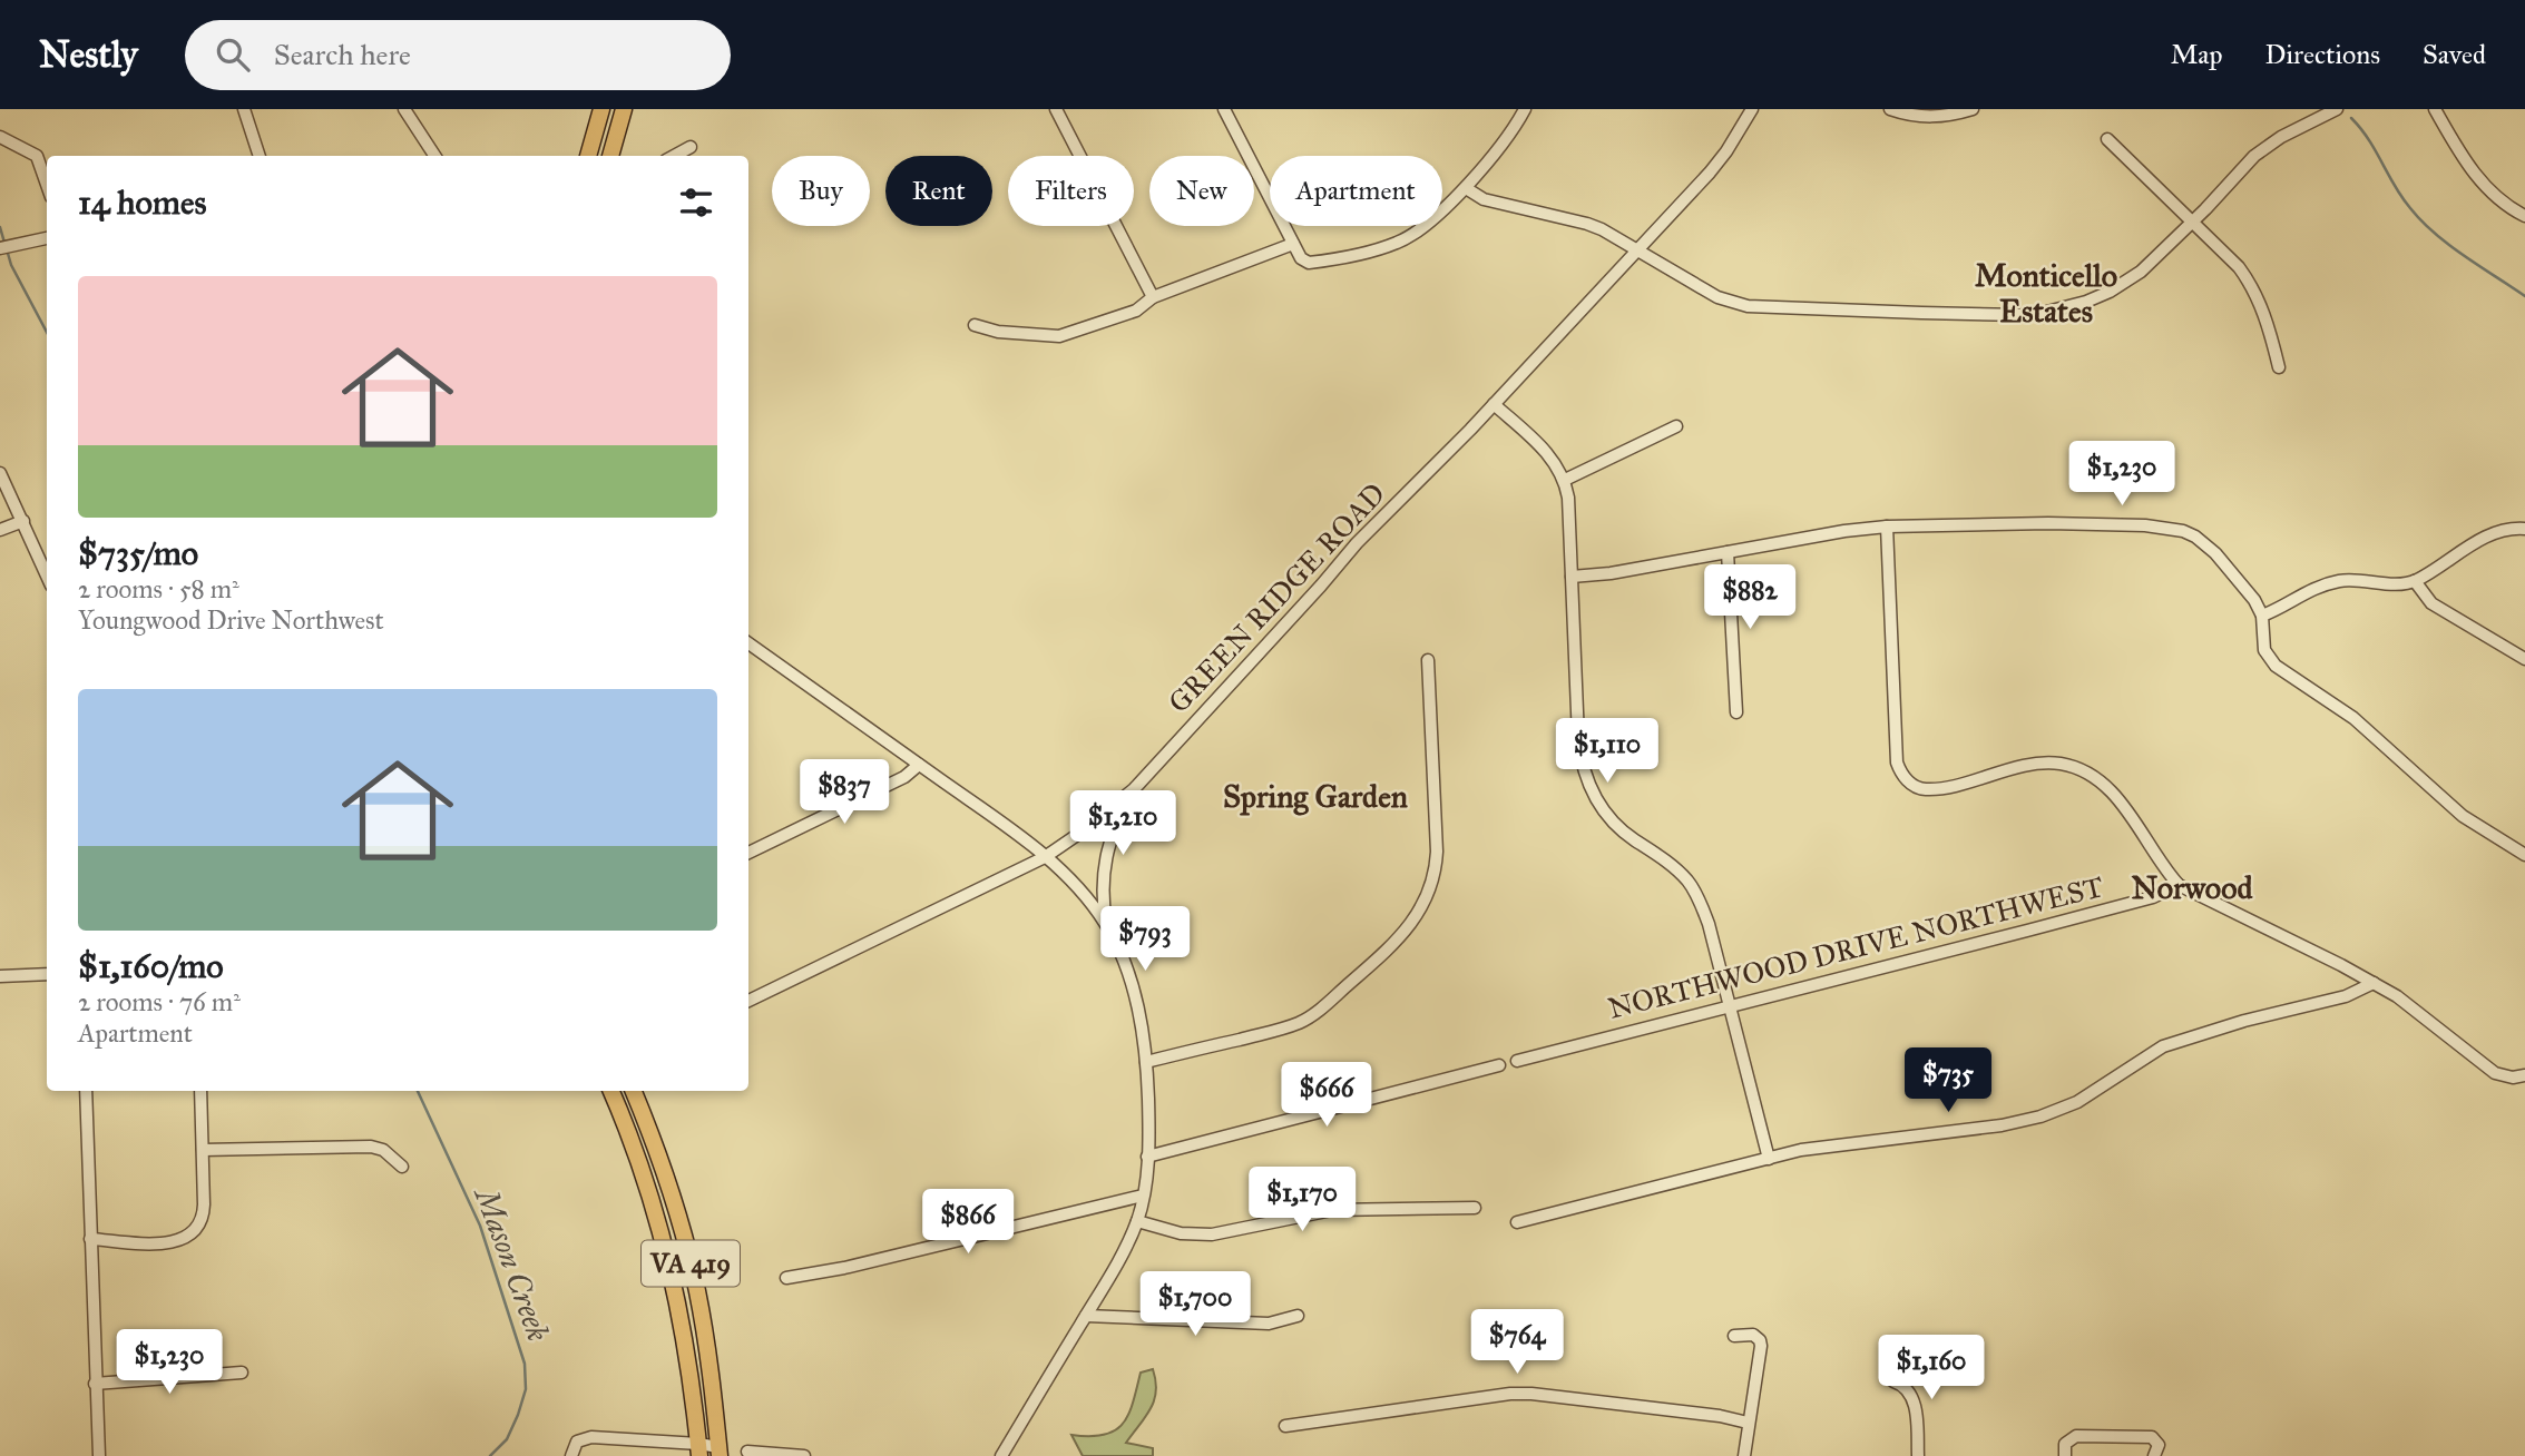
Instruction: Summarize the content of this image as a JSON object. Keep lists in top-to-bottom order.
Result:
{
  "streets": {
    "main road": ["VA 419"],
    "street": ["GREEN RIDGE ROAD", "NORTHWOOD DRIVE NORTHWEST"]
  },
  "districts": ["Monticello Estates", "Spring Garden", "Norwood"],
  "water": ["Mason Creek"],
  "page": {
    "header": "Nestly",
    "search": "Search here",
    "nav": ["Map", "Directions", "Saved"],
    "chip": [
      "Buy",
      "Rent",
      "Filters",
      "New",
      "Apartment"
    ],
    "heading": "14 homes",
    "list": [
      {
        "name": "$735/mo",
        "note": "2 rooms · 58 m² · Youngwood Drive Northwest"
      },
      {
        "name": "$1,160/mo",
        "note": "2 rooms · 76 m² · Apartment"
      }
    ],
    "price": [
      "$1,230",
      "$882",
      "$1,110",
      "$837",
      "$1,210",
      "$793",
      "$735",
      "$666",
      "$1,170",
      "$866",
      "$1,700",
      "$764",
      "$1,230",
      "$1,160"
    ]
  }
}
